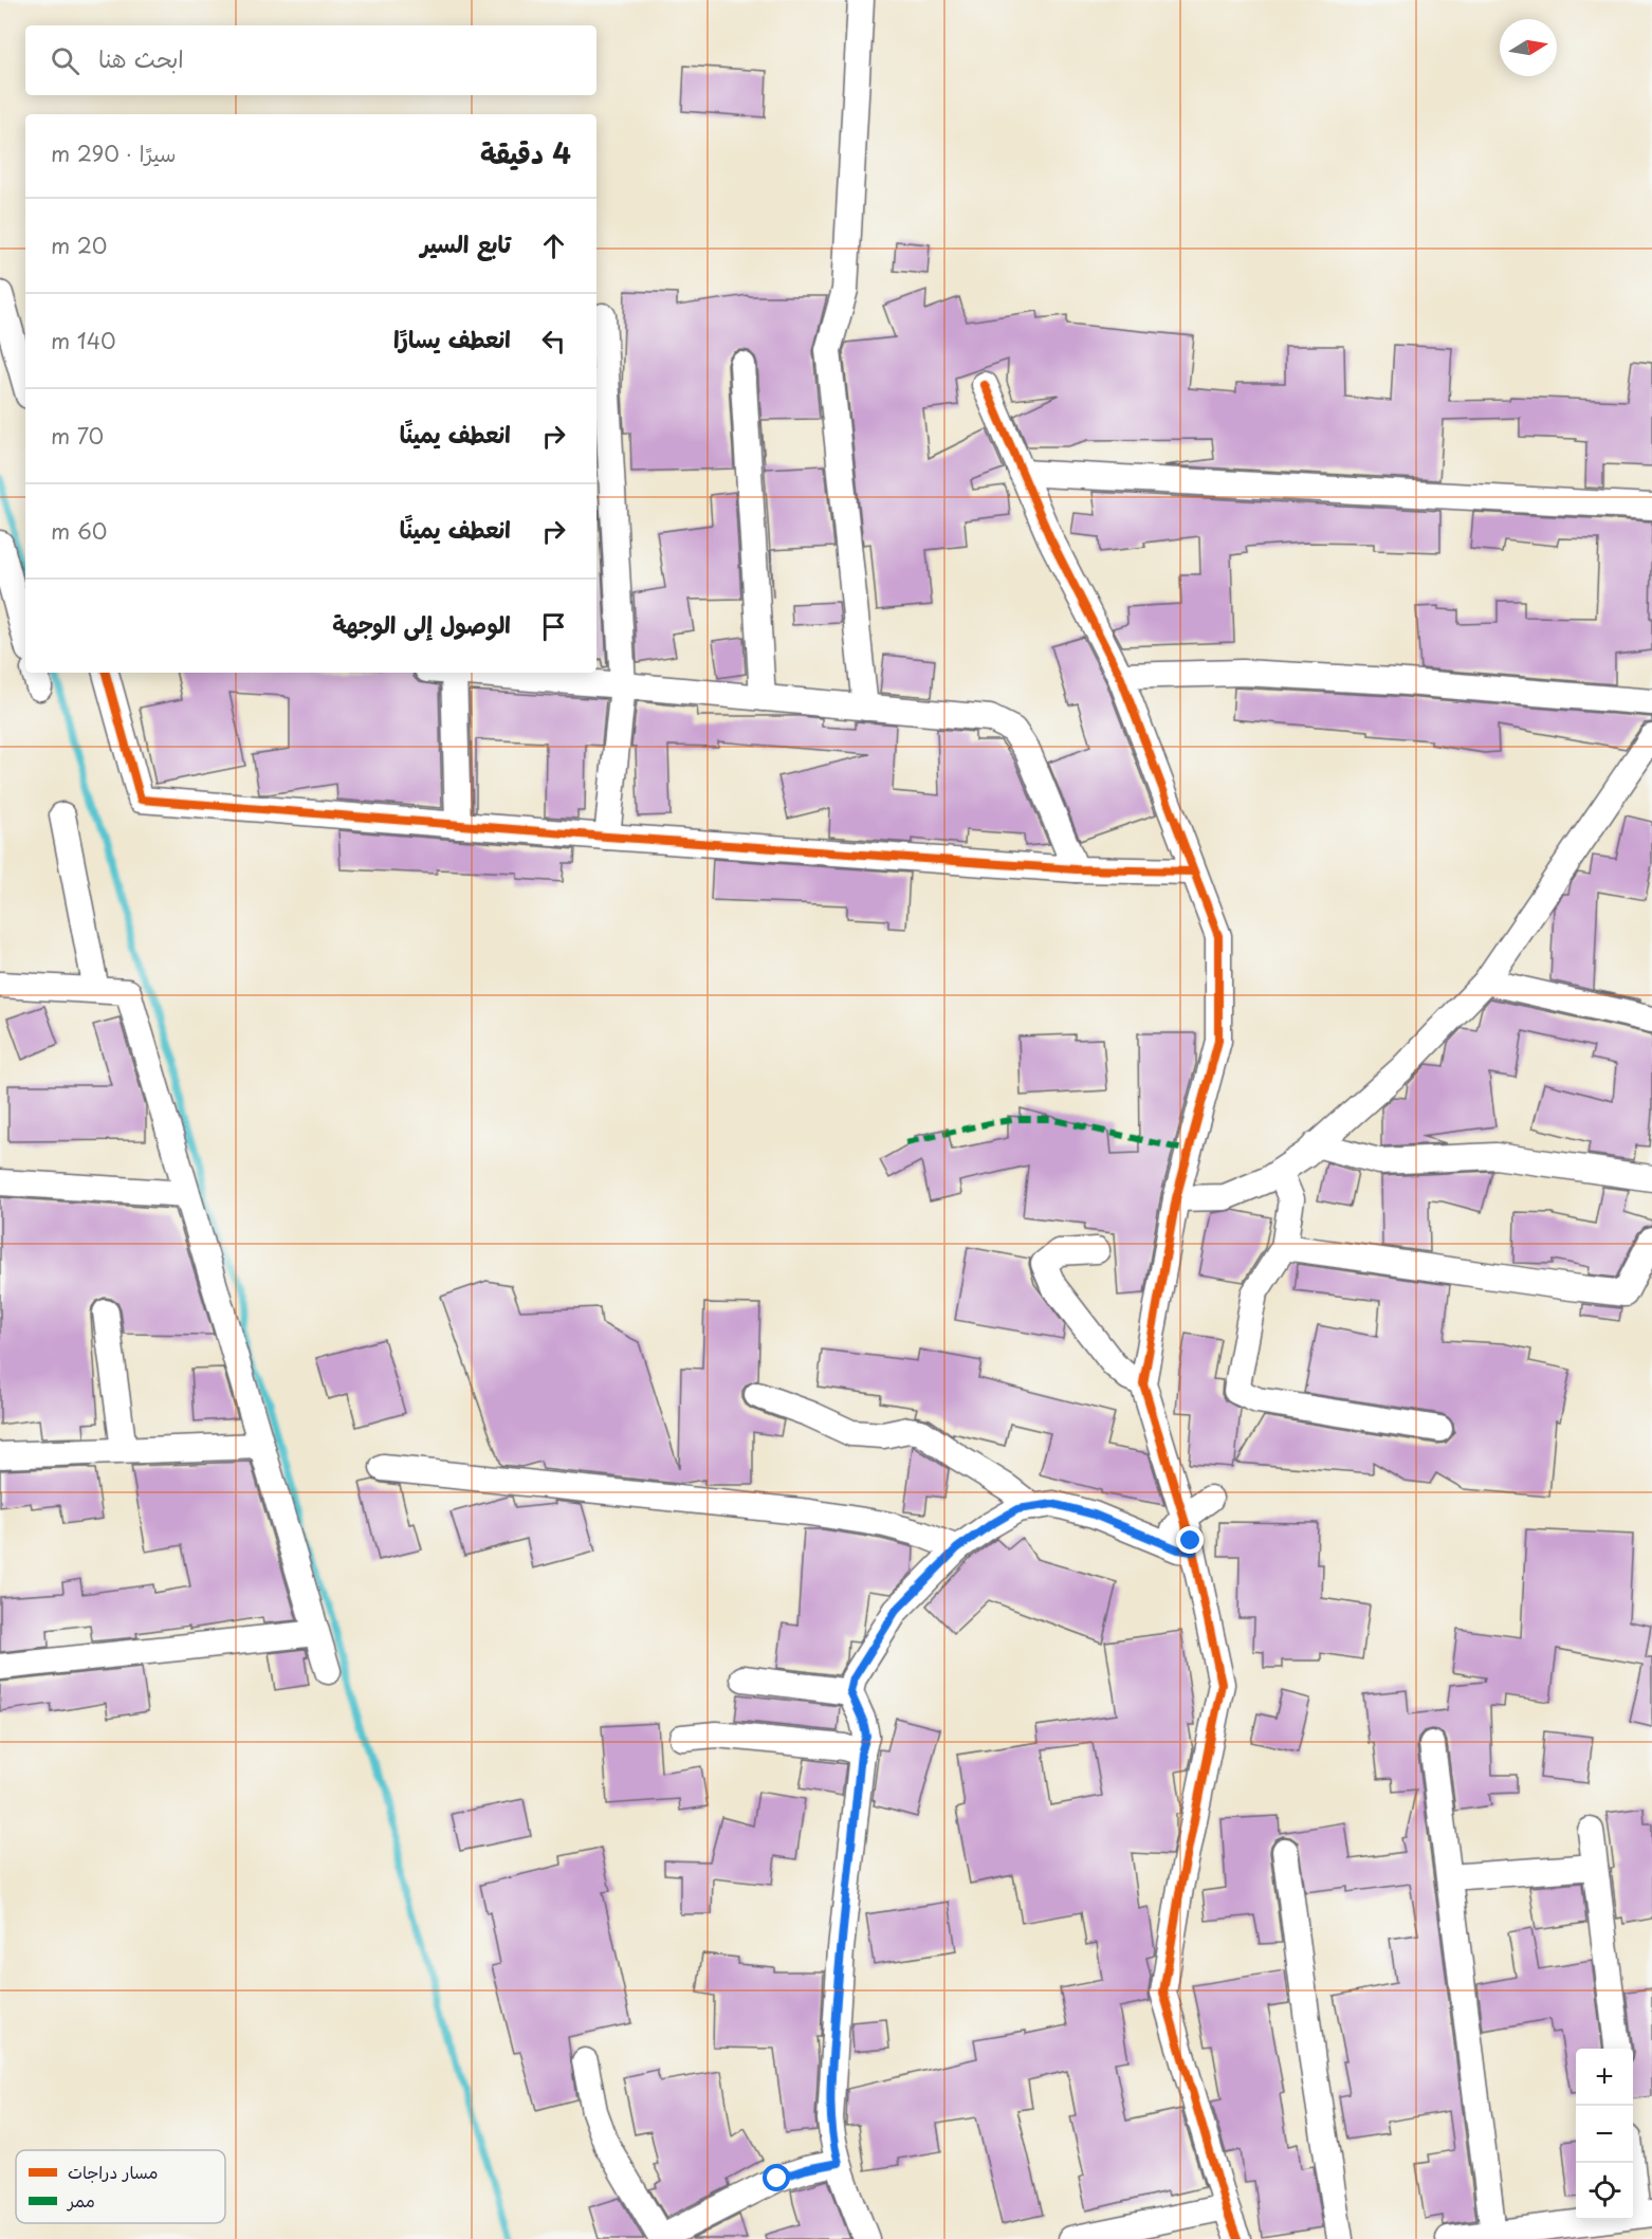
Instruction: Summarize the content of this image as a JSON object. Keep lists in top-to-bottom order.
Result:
{
  "legend": ["مسار دراجات", "ممر"],
  "north": "right",
  "page": {
    "search": "ابحث هنا",
    "heading": ["4 دقيقة", "سيرًا · 290 m"],
    "list": [
      ["تابع السير", "20 m"],
      ["انعطف يسارًا", "140 m"],
      ["انعطف يمينًا", "70 m"],
      ["انعطف يمينًا", "60 m"],
      "الوصول إلى الوجهة"
    ],
    "map_buttons": ["+", "−"]
  }
}
